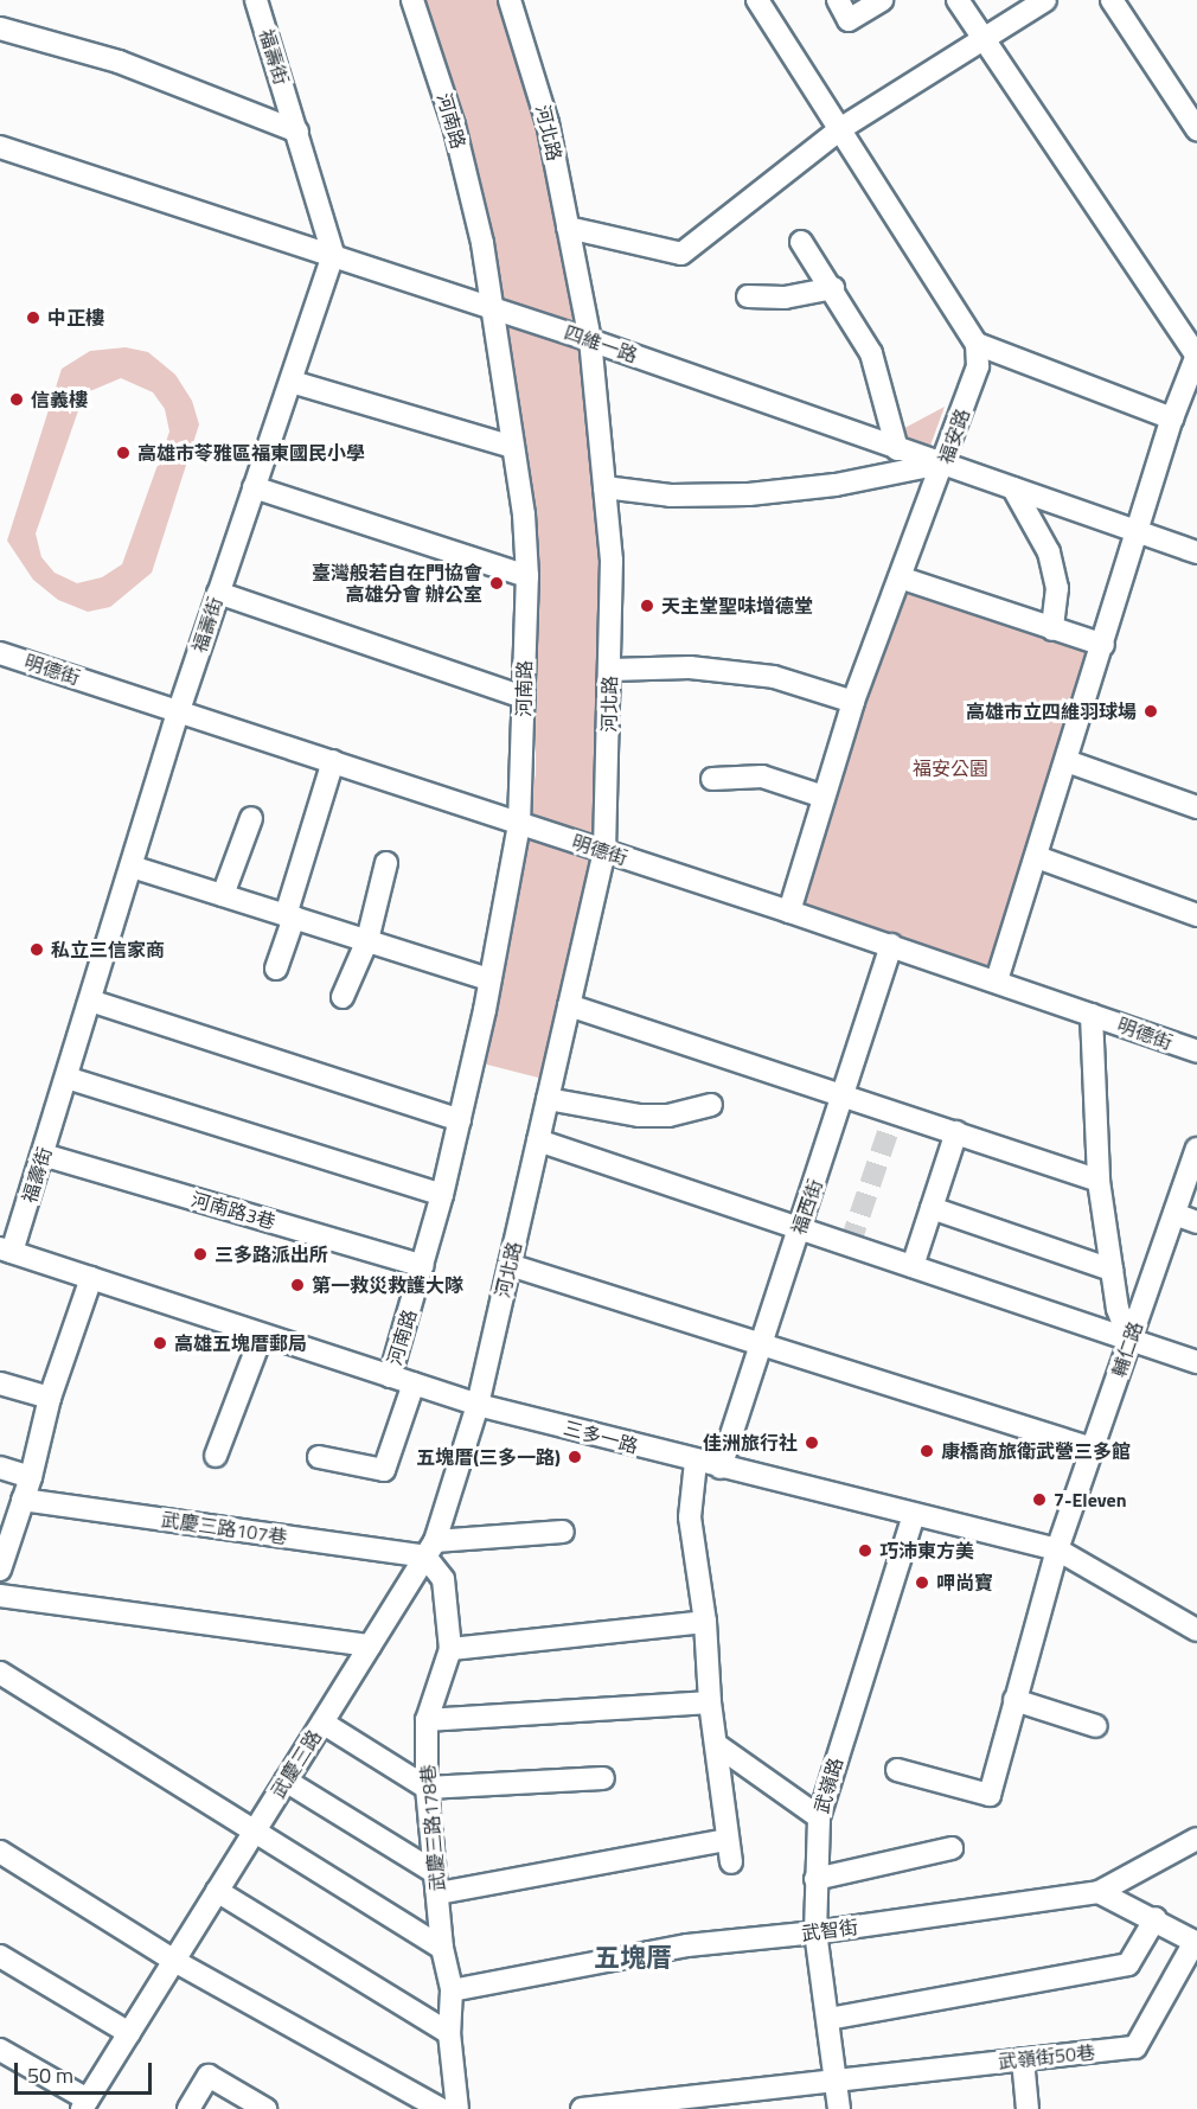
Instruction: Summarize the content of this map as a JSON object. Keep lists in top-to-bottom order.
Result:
{
  "streets": {
    "street": [
      "福壽街",
      "河南路",
      "河北路",
      "四維一路",
      "福安路",
      "明德街",
      "福西街",
      "河南路3巷",
      "輔仁路",
      "三多一路",
      "武慶三路107巷",
      "武慶三路",
      "武嶺路",
      "武慶三路178巷",
      "武智街",
      "武嶺街50巷"
    ]
  },
  "crossings": [
    ["福壽街", "四維一路"],
    ["福壽街", "明德街"],
    ["福壽街", "河南路3巷"],
    ["福壽街", "三多一路"],
    ["河南路", "四維一路"],
    ["河南路", "明德街"],
    ["河南路", "河南路3巷"],
    ["河南路", "三多一路"],
    ["河北路", "四維一路"],
    ["河北路", "明德街"],
    ["河北路", "三多一路"],
    ["河北路", "武慶三路"],
    ["四維一路", "福安路"],
    ["福安路", "明德街"],
    ["明德街", "福西街"],
    ["福西街", "三多一路"],
    ["輔仁路", "三多一路"],
    ["三多一路", "武慶三路"],
    ["三多一路", "武嶺路"],
    ["武慶三路107巷", "武慶三路"],
    ["武慶三路107巷", "武慶三路178巷"],
    ["武慶三路", "武慶三路178巷"],
    ["武嶺路", "武智街"],
    ["武嶺路", "武嶺街50巷"],
    ["武慶三路178巷", "武智街"]
  ],
  "districts": ["五塊厝"],
  "parks": ["福安公園"],
  "places": [
    "中正樓",
    "信義樓",
    "高雄市苓雅區福東國民小學",
    "臺灣般若自在門協會 高雄分會 辦公室",
    "天主堂聖味增德堂",
    "高雄市立四維羽球場",
    "私立三信家商",
    "三多路派出所",
    "第一救災救護大隊",
    "高雄五塊厝郵局",
    "佳洲旅行社",
    "康橋商旅衛武營三多館",
    "五塊厝(三多一路)",
    "7-Eleven",
    "巧沛東方美",
    "呷尚寶"
  ],
  "scale_bar": "50 m"
}
